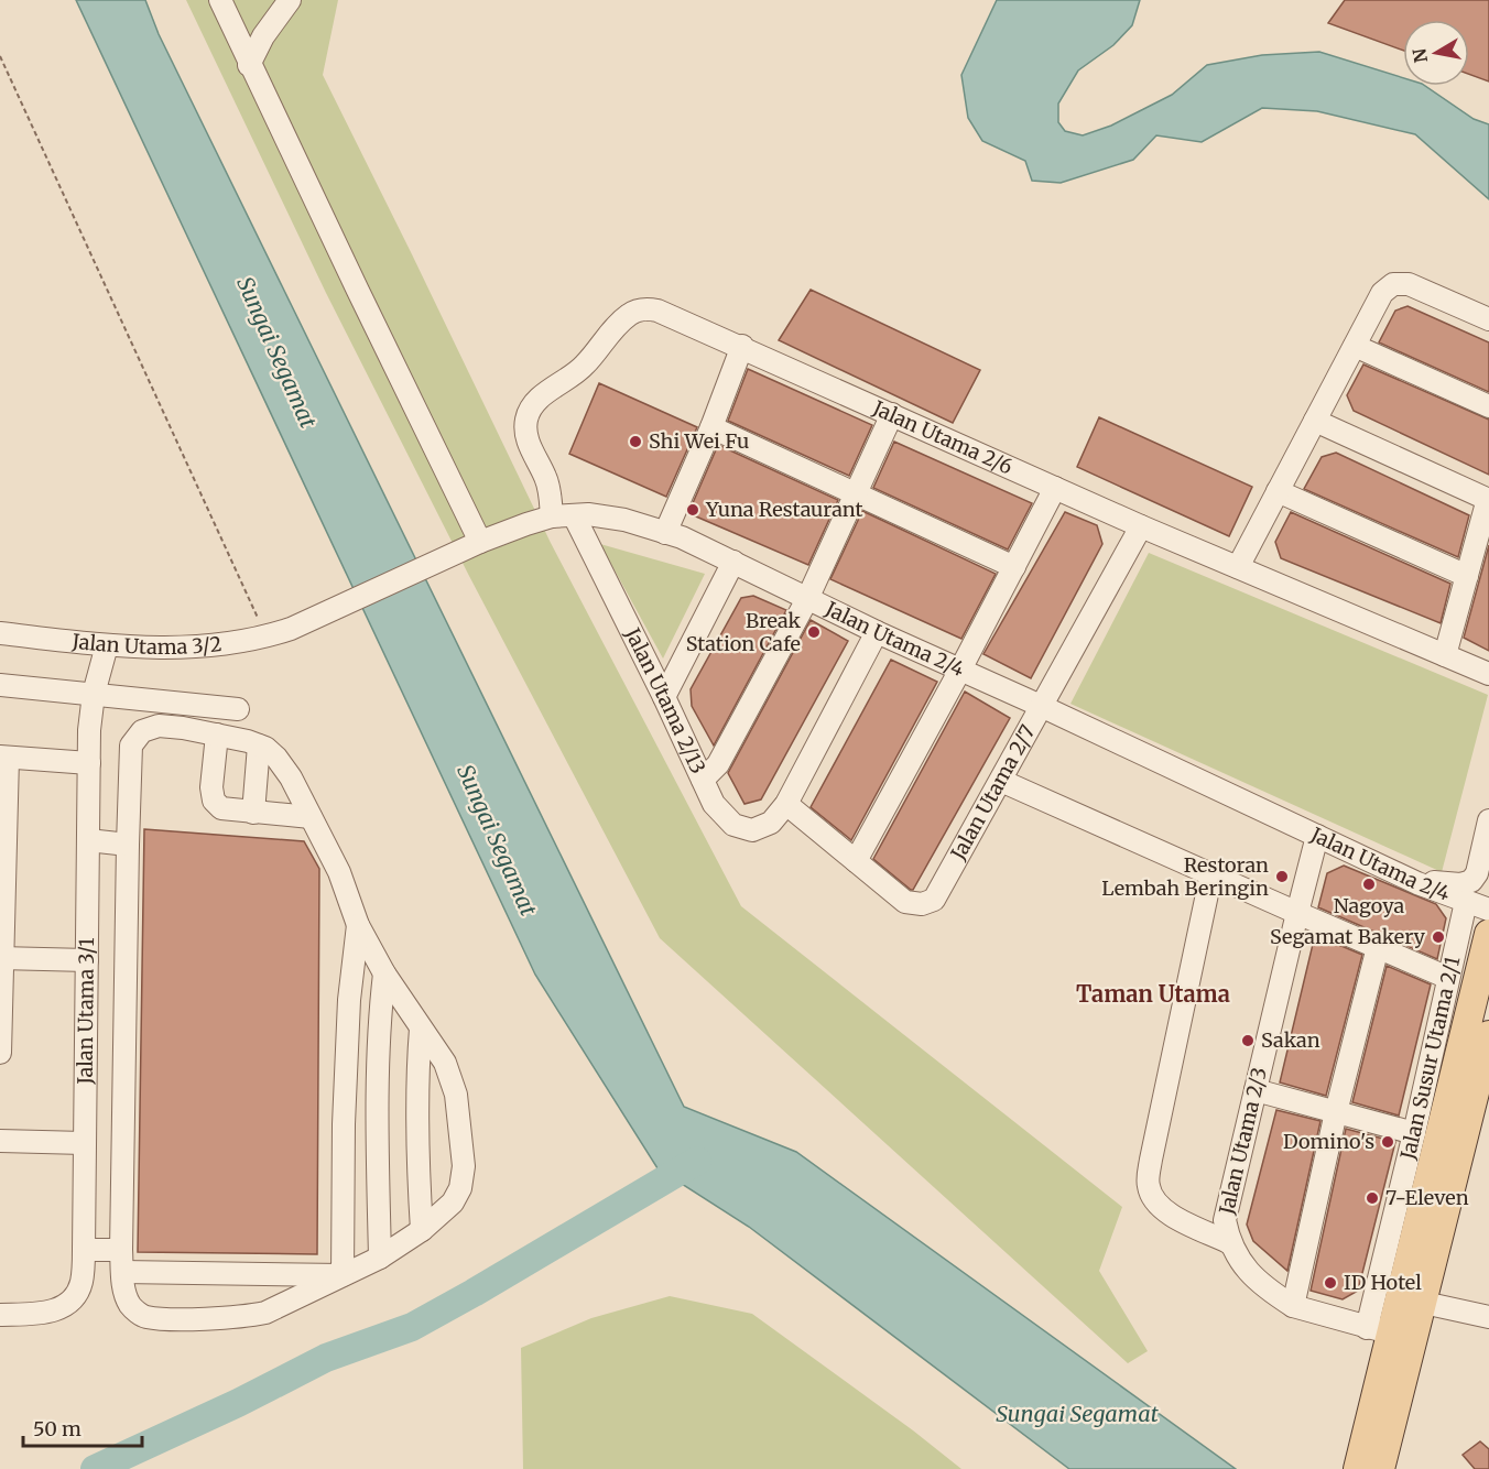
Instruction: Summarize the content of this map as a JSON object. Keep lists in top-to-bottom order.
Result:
{
  "streets": {
    "street": [
      "Jalan Utama 2/6",
      "Jalan Utama 2/4",
      "Jalan Utama 3/2",
      "Jalan Utama 2/13",
      "Jalan Utama 2/7",
      "Jalan Utama 3/1",
      "Jalan Susur Utama 2/1",
      "Jalan Utama 2/3"
    ]
  },
  "crossings": [
    ["Jalan Utama 2/6", "Jalan Utama 2/4"],
    ["Jalan Utama 2/6", "Jalan Utama 2/13"],
    ["Jalan Utama 2/6", "Jalan Utama 2/7"],
    ["Jalan Utama 2/4", "Jalan Utama 3/2"],
    ["Jalan Utama 2/4", "Jalan Utama 2/13"],
    ["Jalan Utama 2/4", "Jalan Utama 2/7"],
    ["Jalan Utama 2/4", "Jalan Susur Utama 2/1"],
    ["Jalan Utama 2/4", "Jalan Utama 2/3"],
    ["Jalan Utama 3/2", "Jalan Utama 3/1"],
    ["Jalan Utama 2/13", "Jalan Utama 2/7"]
  ],
  "districts": ["Taman Utama"],
  "water": ["Sungai Segamat"],
  "places": [
    "Shi Wei Fu",
    "Yuna Restaurant",
    "Break Station Cafe",
    "Restoran Lembah Beringin",
    "Nagoya",
    "Segamat Bakery",
    "Sakan",
    "Domino's",
    "7-Eleven",
    "ID Hotel"
  ],
  "scale_bar": "50 m",
  "north": "left"
}
